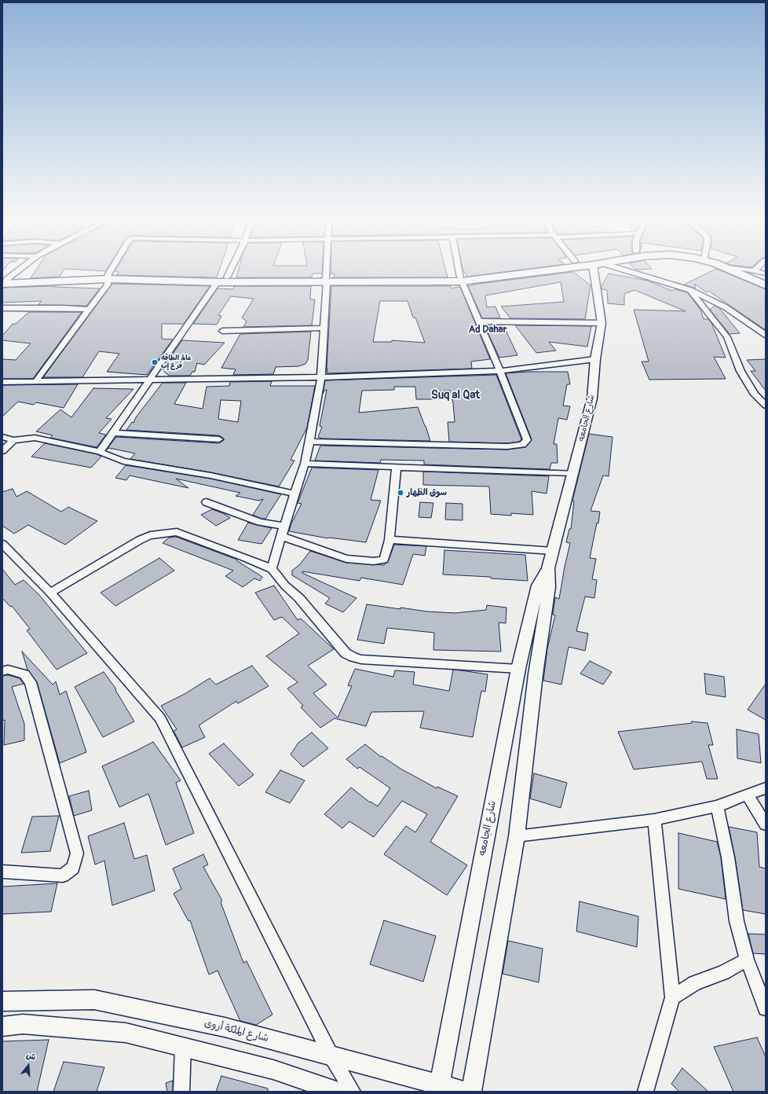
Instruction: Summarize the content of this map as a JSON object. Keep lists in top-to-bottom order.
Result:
{
  "streets": {
    "street": ["شارع الجامعه", "شارع الملكة أروى"]
  },
  "crossings": [
    ["شارع الجامعه", "شارع الملكة أروى"]
  ],
  "districts": ["Ad Dahar", "Suq al Qat"],
  "places": ["عالم الطاقه فرع إب", "سوق الظهار"],
  "north": "top"
}
